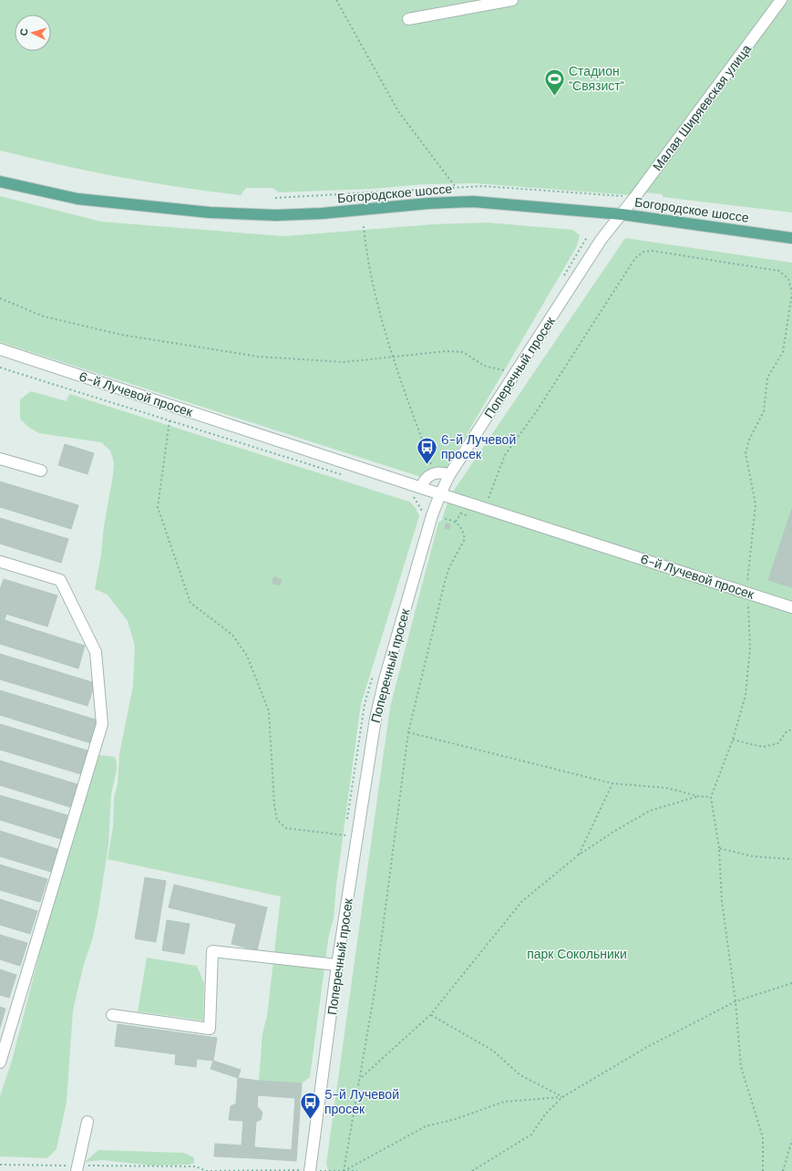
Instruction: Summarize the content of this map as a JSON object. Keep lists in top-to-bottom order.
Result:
{
  "streets": {
    "main road": ["Богородское шоссе"],
    "street": ["Малая Ширяевская улица", "Поперечный просек", "6-й Лучевой просек"]
  },
  "crossings": [
    ["Малая Ширяевская улица", "Богородское шоссе"],
    ["Малая Ширяевская улица", "Поперечный просек"],
    ["Богородское шоссе", "Поперечный просек"],
    ["Поперечный просек", "6-й Лучевой просек"]
  ],
  "parks": ["парк Сокольники"],
  "places": {
    "sports": ["Стадион \"Связист\""],
    "bus stop": ["6-й Лучевой просек", "5-й Лучевой просек"]
  },
  "north": "left"
}
